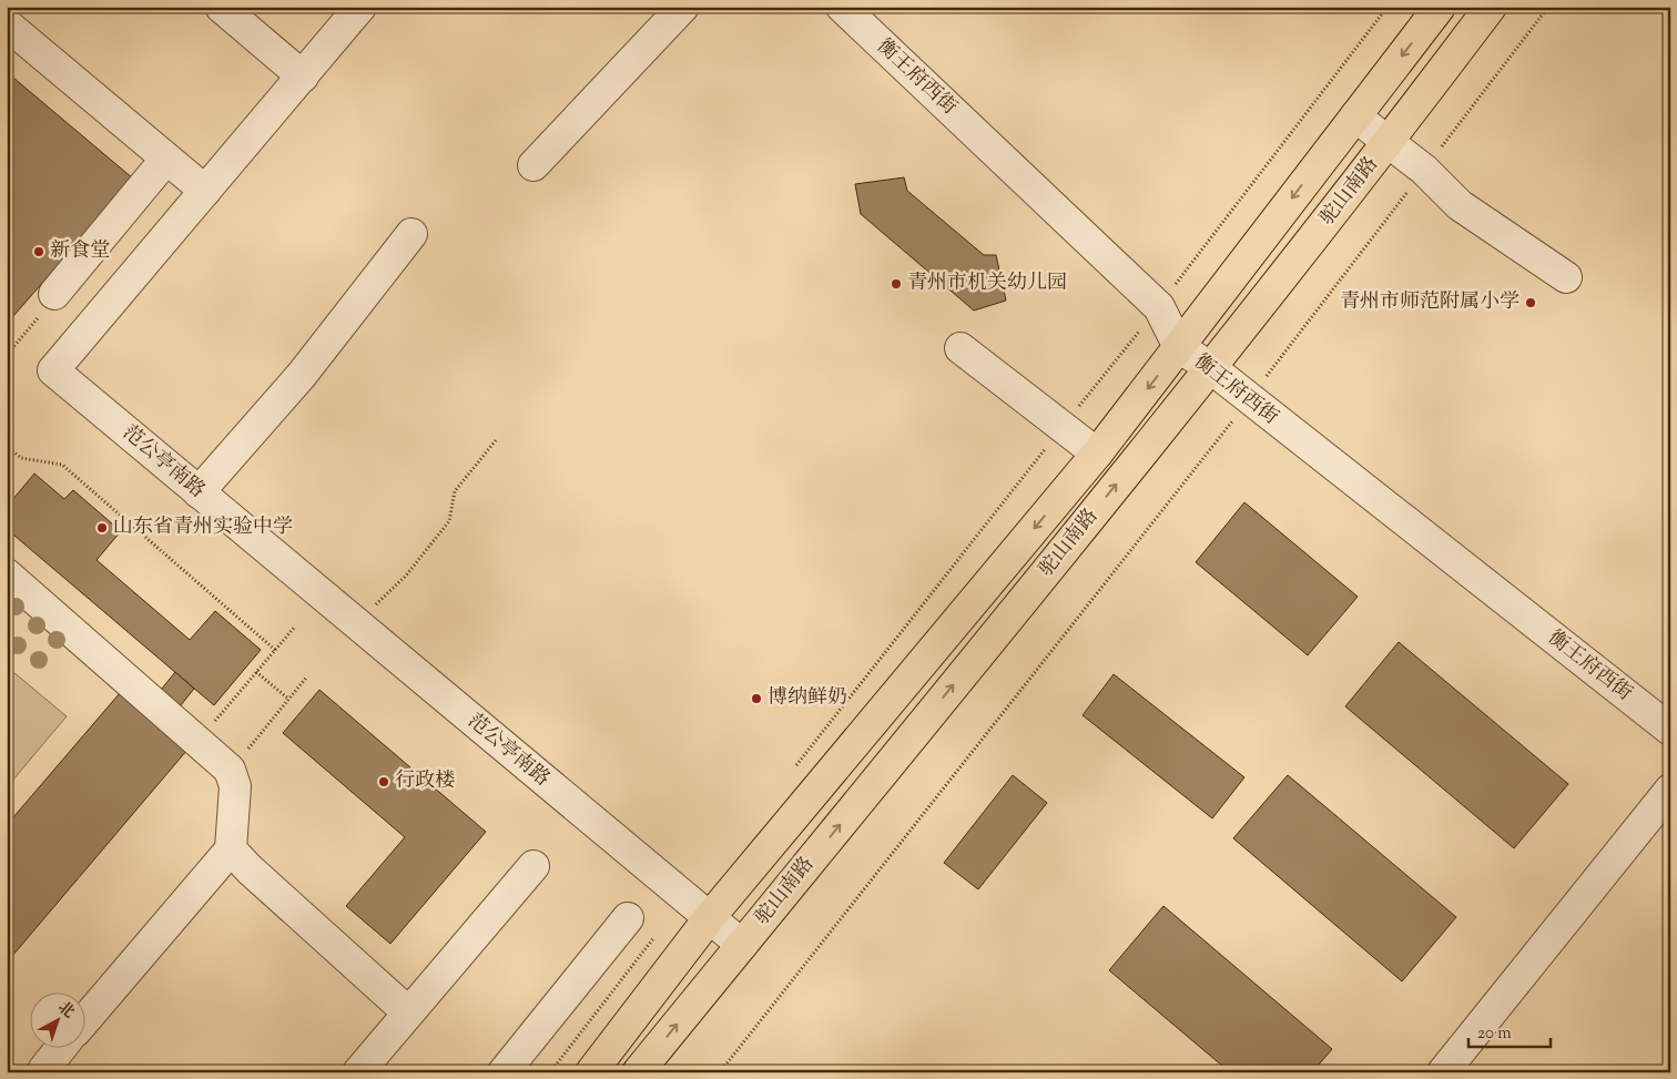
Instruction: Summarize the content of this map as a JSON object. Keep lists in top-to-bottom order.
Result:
{
  "streets": {
    "main road": ["驼山南路"],
    "street": ["衡王府西街", "范公亭南路"]
  },
  "crossings": [
    ["衡王府西街", "驼山南路"],
    ["驼山南路", "范公亭南路"]
  ],
  "places": [
    "新食堂",
    "青州市机关幼儿园",
    "青州市师范附属小学",
    "山东省青州实验中学",
    "博纳鲜奶",
    "行政楼"
  ],
  "scale_bar": "20 m",
  "north": "top right"
}
